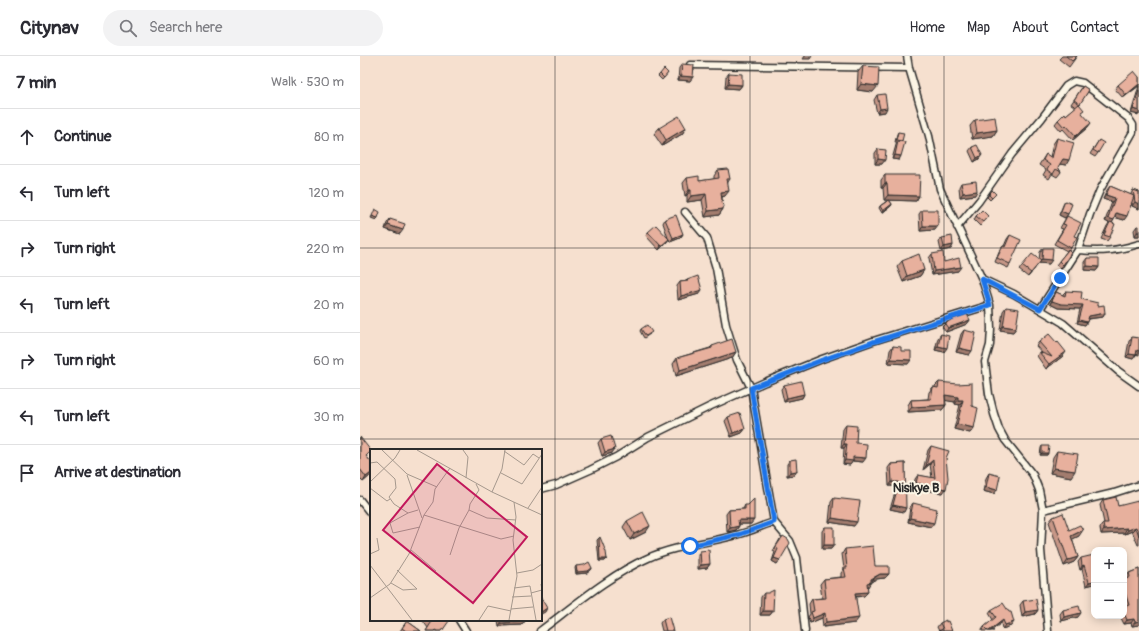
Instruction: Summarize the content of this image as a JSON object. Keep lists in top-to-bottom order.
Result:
{
  "districts": ["Nisikye B"],
  "page": {
    "header": "Citynav",
    "search": "Search here",
    "nav": [
      "Home",
      "Map",
      "About",
      "Contact"
    ],
    "heading": ["7 min", "Walk · 530 m"],
    "list": [
      ["Continue", "80 m"],
      ["Turn left", "120 m"],
      ["Turn right", "220 m"],
      ["Turn left", "20 m"],
      ["Turn right", "60 m"],
      ["Turn left", "30 m"],
      "Arrive at destination"
    ],
    "map_buttons": ["+", "−"]
  }
}
